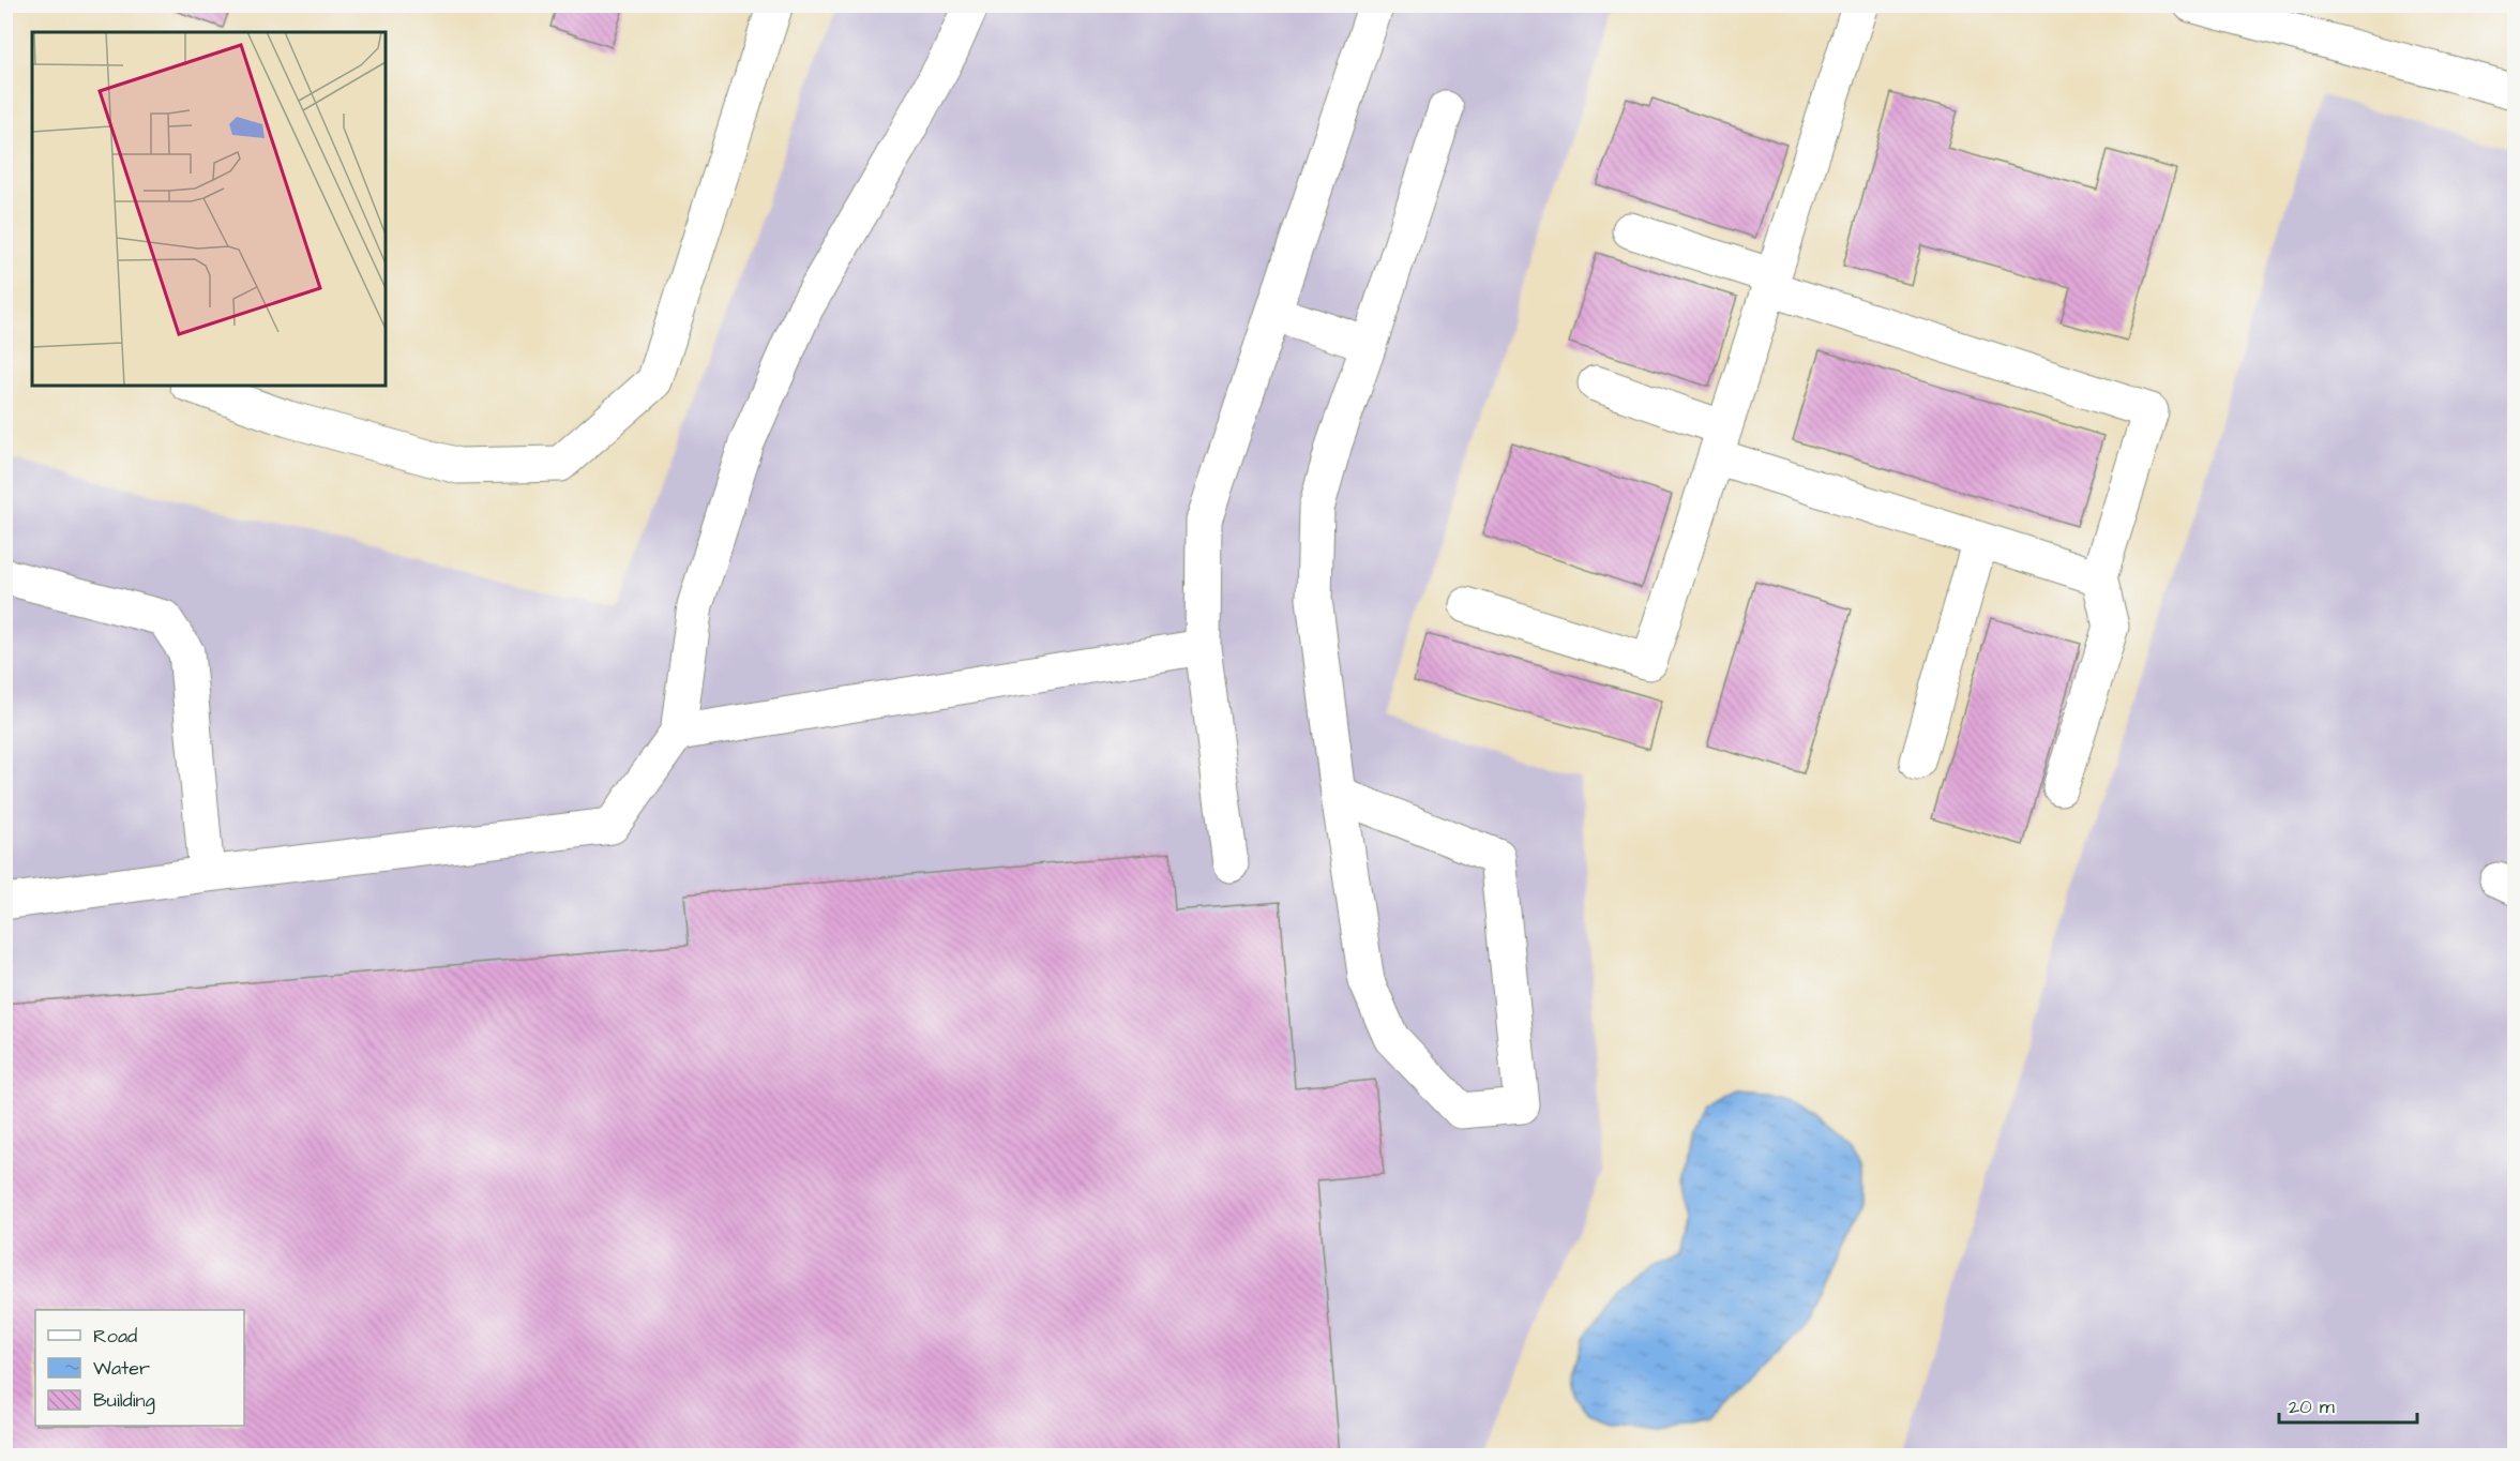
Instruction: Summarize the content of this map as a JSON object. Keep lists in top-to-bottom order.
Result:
{
  "legend": ["Road", "Water", "Building"],
  "scale_bar": "20 m"
}
